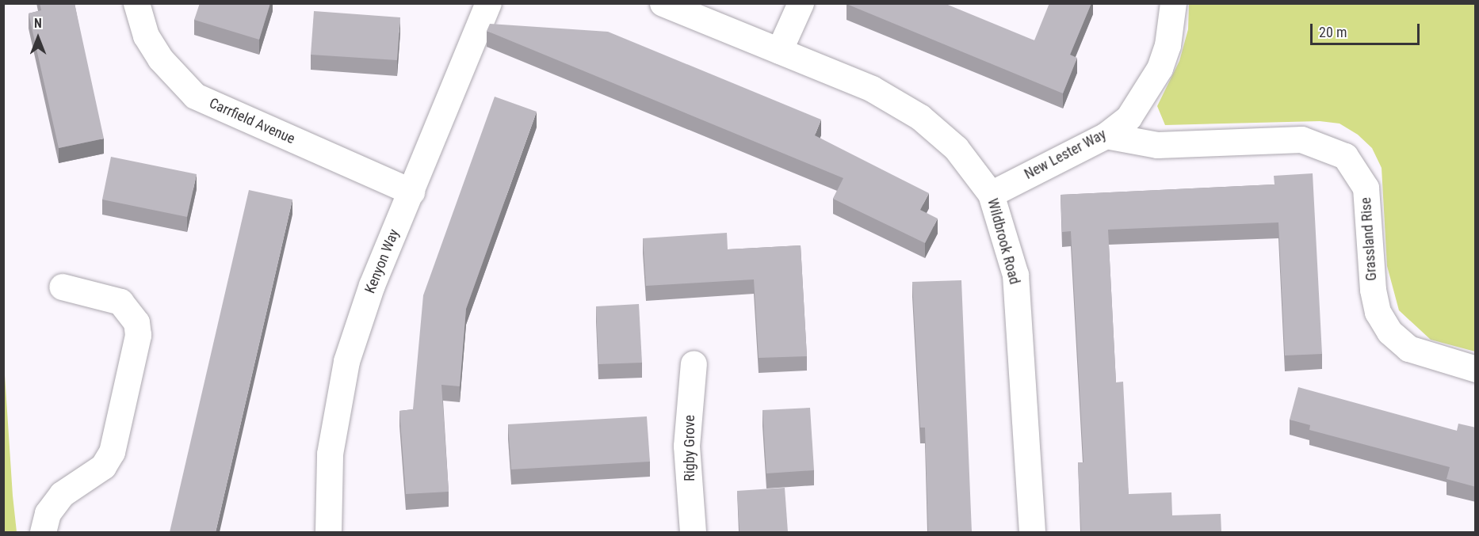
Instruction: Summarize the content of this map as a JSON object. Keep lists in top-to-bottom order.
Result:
{
  "streets": {
    "street": [
      "Carrfield Avenue",
      "New Lester Way",
      "Grassland Rise",
      "Wildbrook Road",
      "Kenyon Way",
      "Rigby Grove"
    ]
  },
  "crossings": [
    ["Carrfield Avenue", "Kenyon Way"],
    ["New Lester Way", "Grassland Rise"],
    ["New Lester Way", "Wildbrook Road"]
  ],
  "scale_bar": "20 m",
  "north": "top"
}
